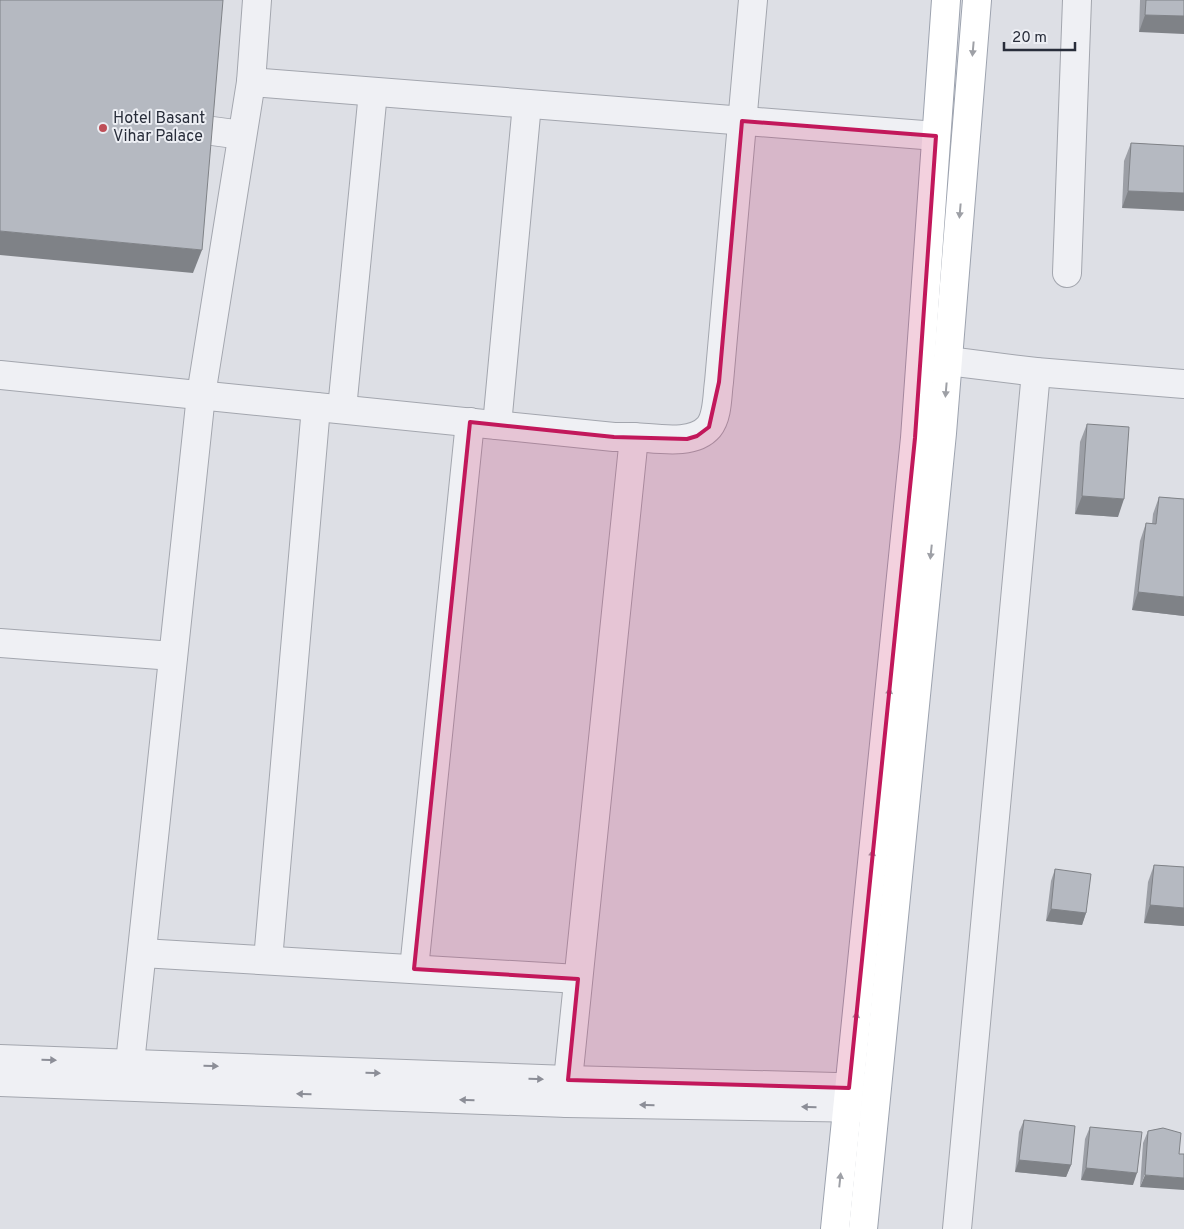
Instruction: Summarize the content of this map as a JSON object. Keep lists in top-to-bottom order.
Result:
{
  "places": ["Hotel Basant Vihar Palace"],
  "scale_bar": "20 m"
}
